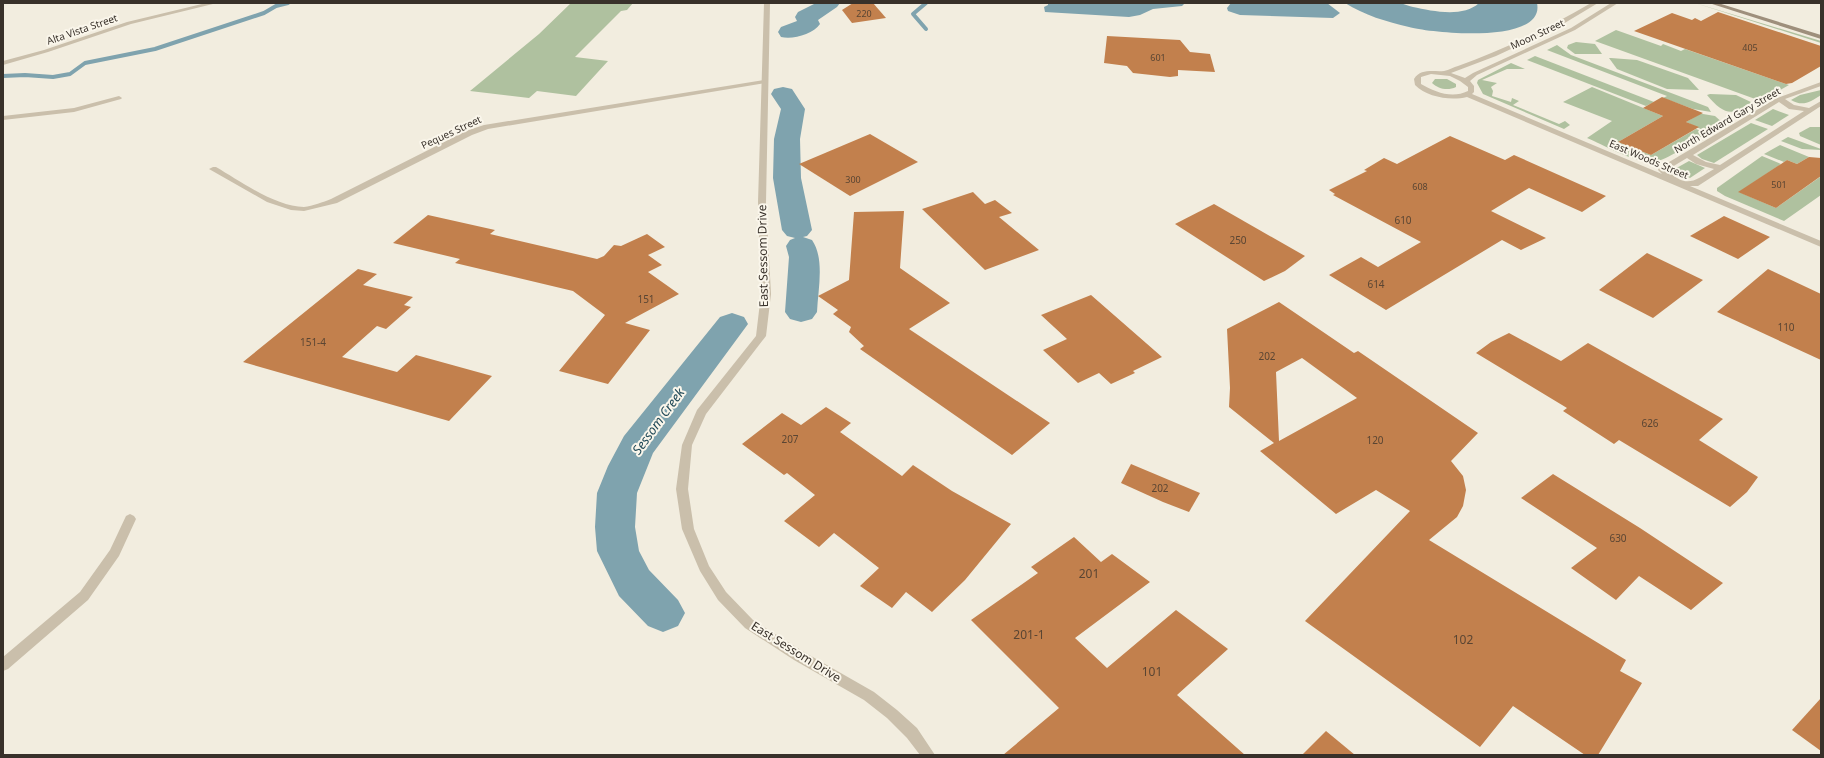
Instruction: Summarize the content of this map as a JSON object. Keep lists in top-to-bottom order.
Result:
{
  "streets": {
    "street": [
      "Alta Vista Street",
      "Moon Street",
      "North Edward Gary Street",
      "Peques Street",
      "East Woods Street",
      "East Sessom Drive"
    ]
  },
  "crossings": [
    ["North Edward Gary Street", "East Woods Street"],
    ["Peques Street", "East Sessom Drive"]
  ],
  "water": ["Sessom Creek"],
  "house_numbers": [
    "220",
    "405",
    "601",
    "300",
    "501",
    "608",
    "610",
    "250",
    "614",
    "151",
    "110",
    "151-4",
    "202",
    "626",
    "207",
    "120",
    "202",
    "630",
    "201",
    "201-1",
    "102",
    "101"
  ]
}
